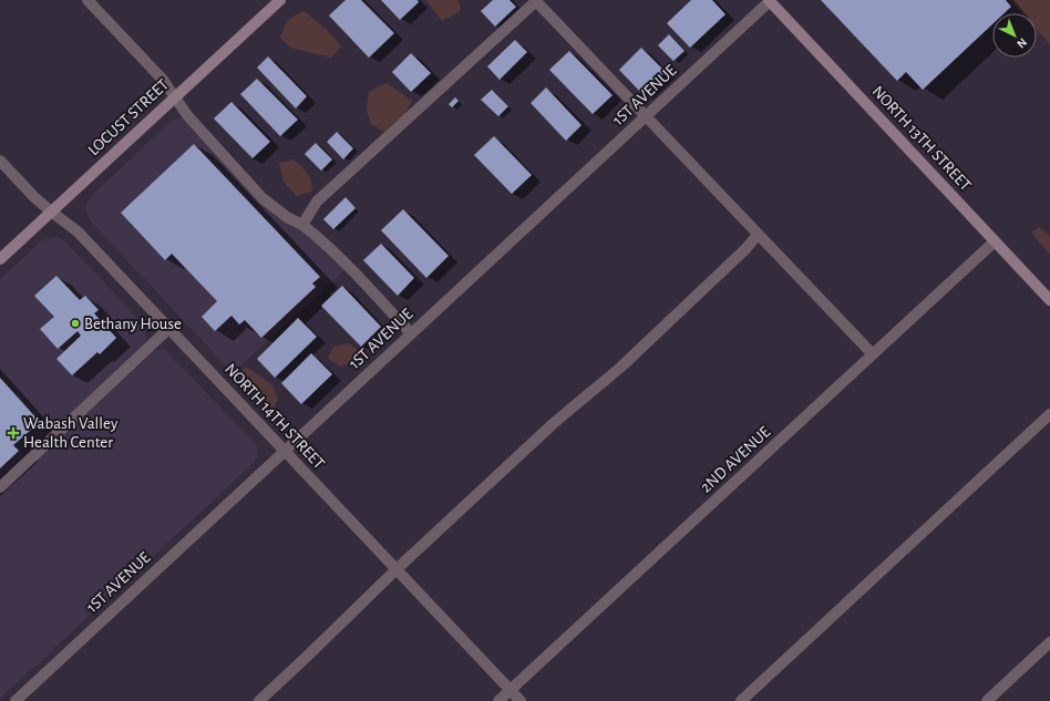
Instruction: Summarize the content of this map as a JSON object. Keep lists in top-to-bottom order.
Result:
{
  "streets": {
    "main road": ["LOCUST STREET", "NORTH 13TH STREET"],
    "street": ["1ST AVENUE", "NORTH 14TH STREET", "2ND AVENUE"]
  },
  "crossings": [
    ["1ST AVENUE", "NORTH 13TH STREET"],
    ["1ST AVENUE", "NORTH 14TH STREET"],
    ["LOCUST STREET", "NORTH 14TH STREET"],
    ["NORTH 13TH STREET", "2ND AVENUE"],
    ["NORTH 14TH STREET", "2ND AVENUE"]
  ],
  "places": {
    "other": ["Bethany House"],
    "health": ["Wabash Valley Health Center"]
  },
  "north": "bottom right"
}
